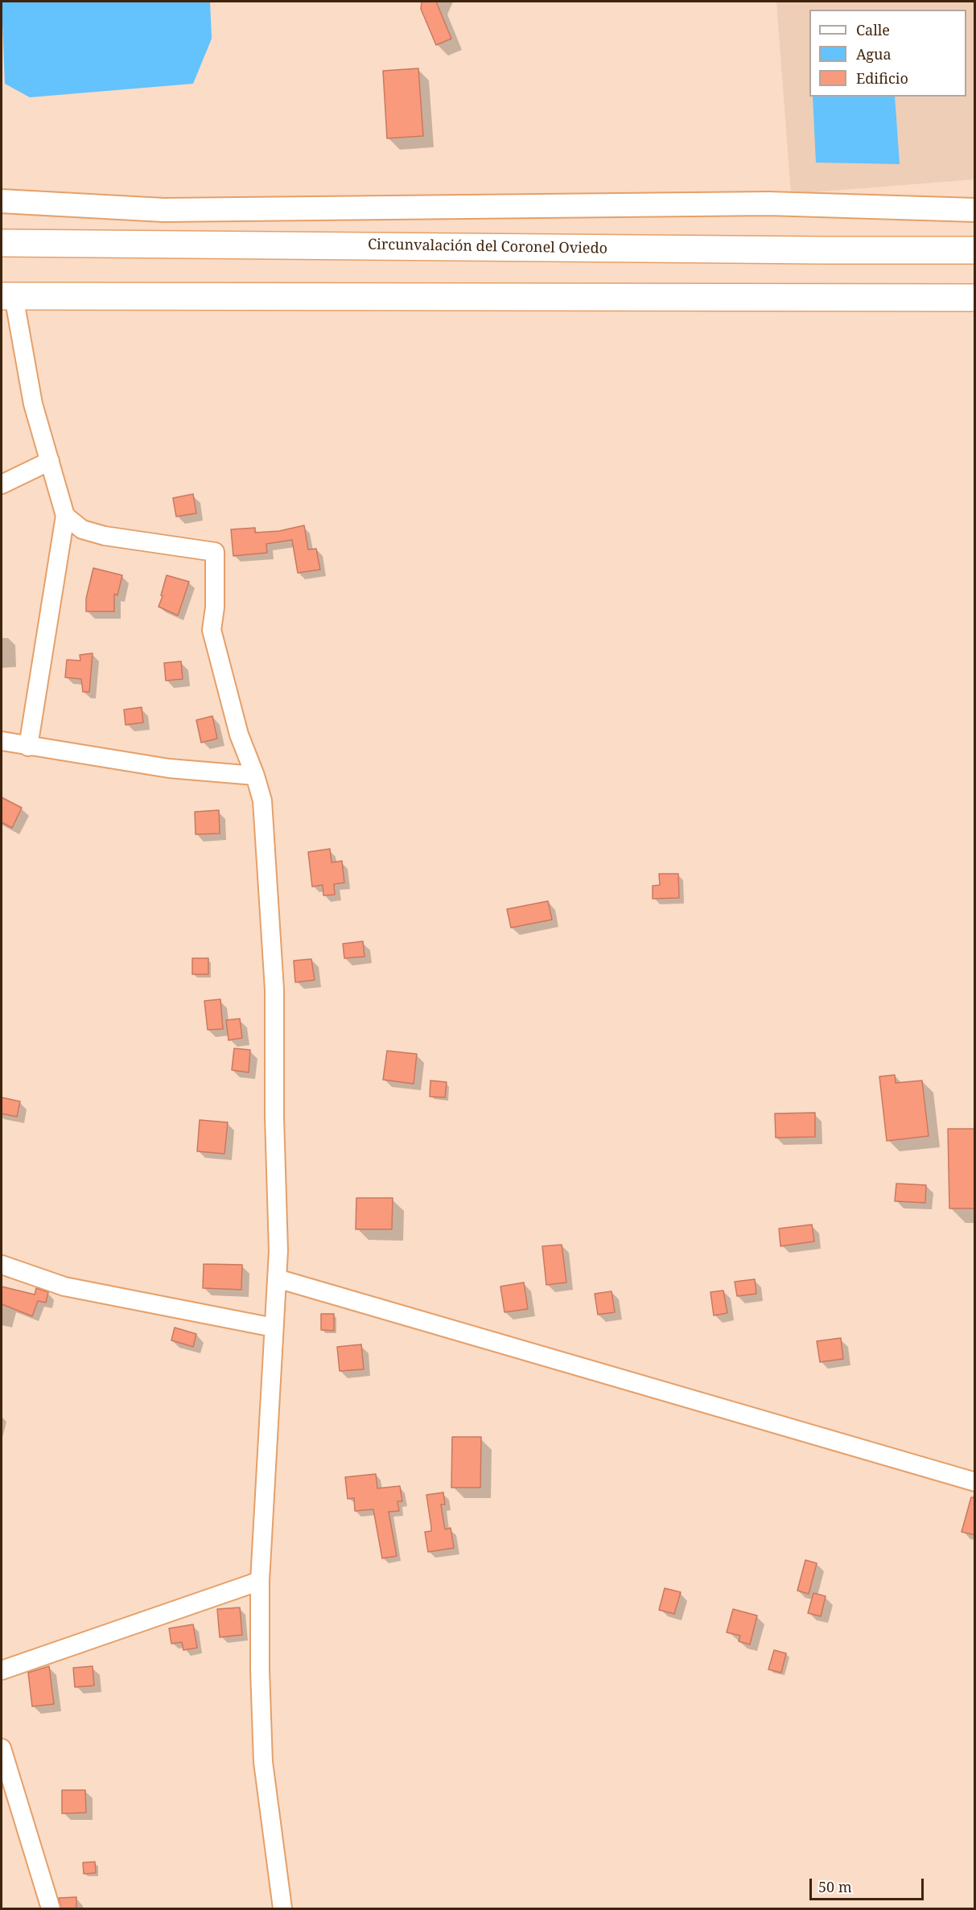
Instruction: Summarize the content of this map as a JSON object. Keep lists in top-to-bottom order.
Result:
{
  "streets": {
    "highway": ["Circunvalación del Coronel Oviedo"]
  },
  "legend": ["Calle", "Agua", "Edificio"],
  "scale_bar": "50 m"
}
